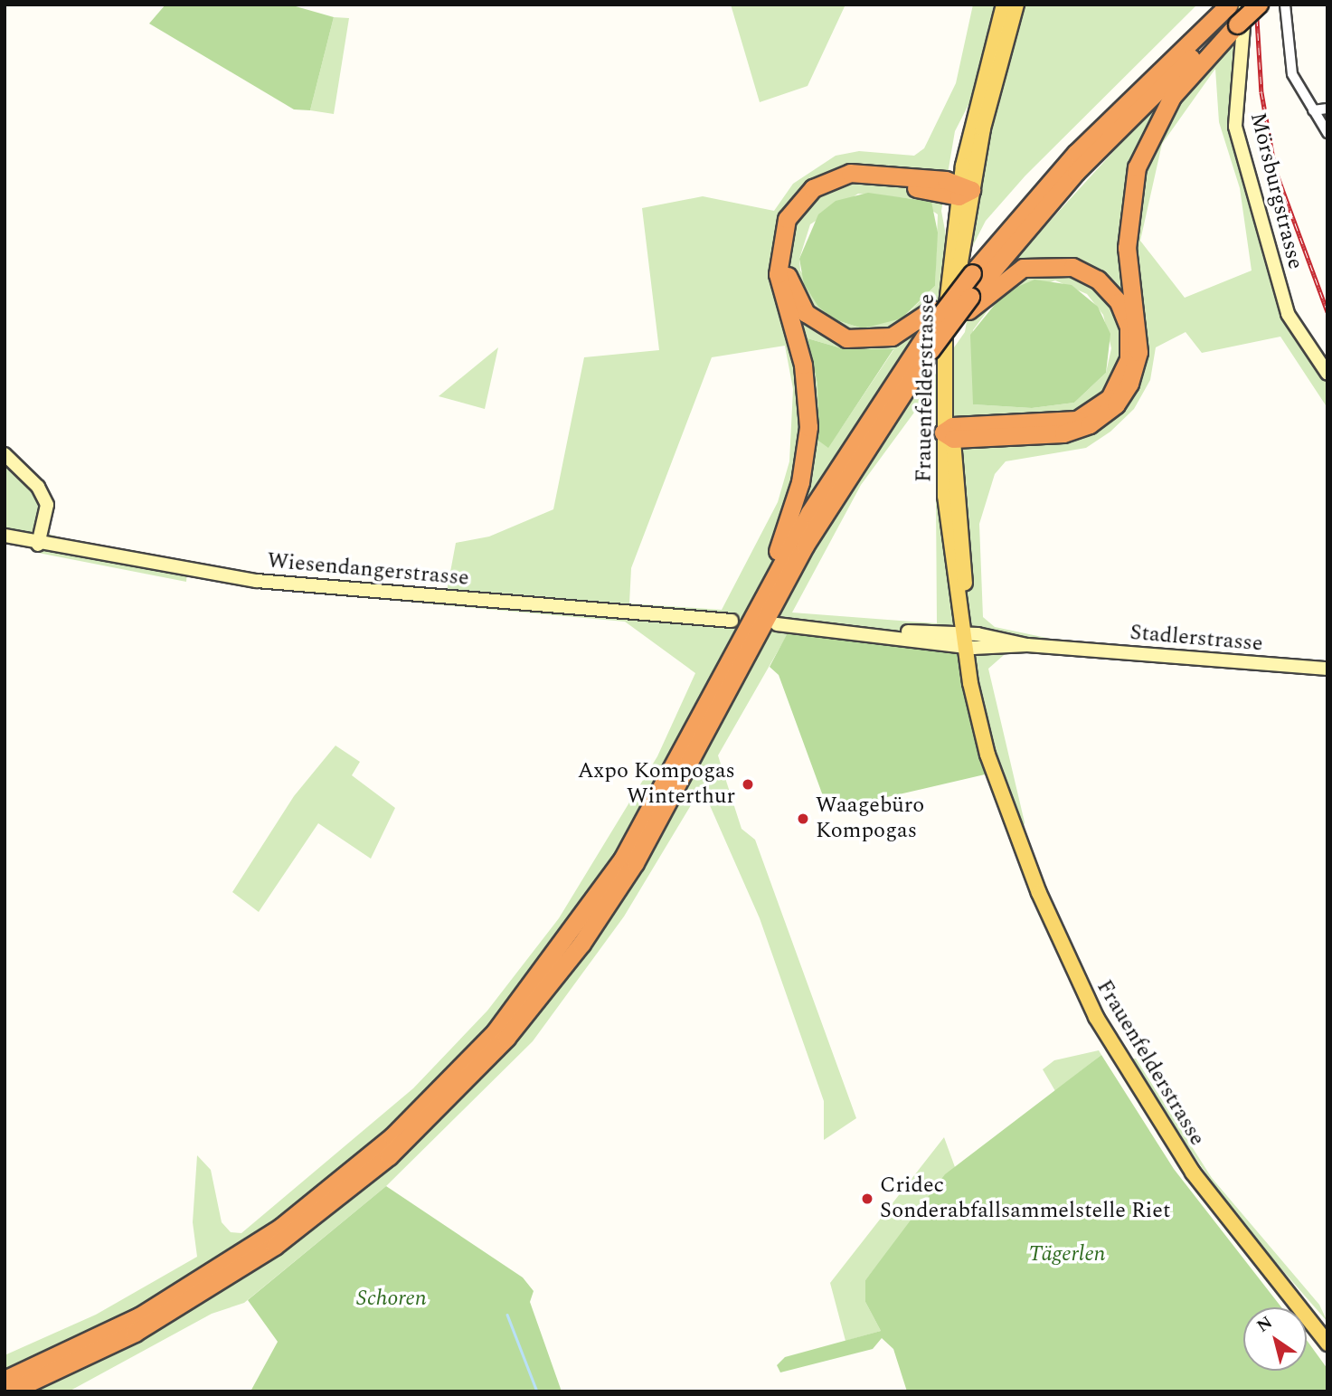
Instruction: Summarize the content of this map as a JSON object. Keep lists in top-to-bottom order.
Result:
{
  "streets": {
    "main road": [
      "Mörsburgstrasse",
      "Frauenfelderstrasse",
      "Wiesendangerstrasse",
      "Stadlerstrasse"
    ]
  },
  "crossings": [
    ["Frauenfelderstrasse", "Stadlerstrasse"]
  ],
  "parks": ["Tägerlen", "Schoren"],
  "places": ["Axpo Kompogas Winterthur", "Waagebüro Kompogas", "Cridec Sonderabfallsammelstelle Riet"],
  "north": "top left"
}
